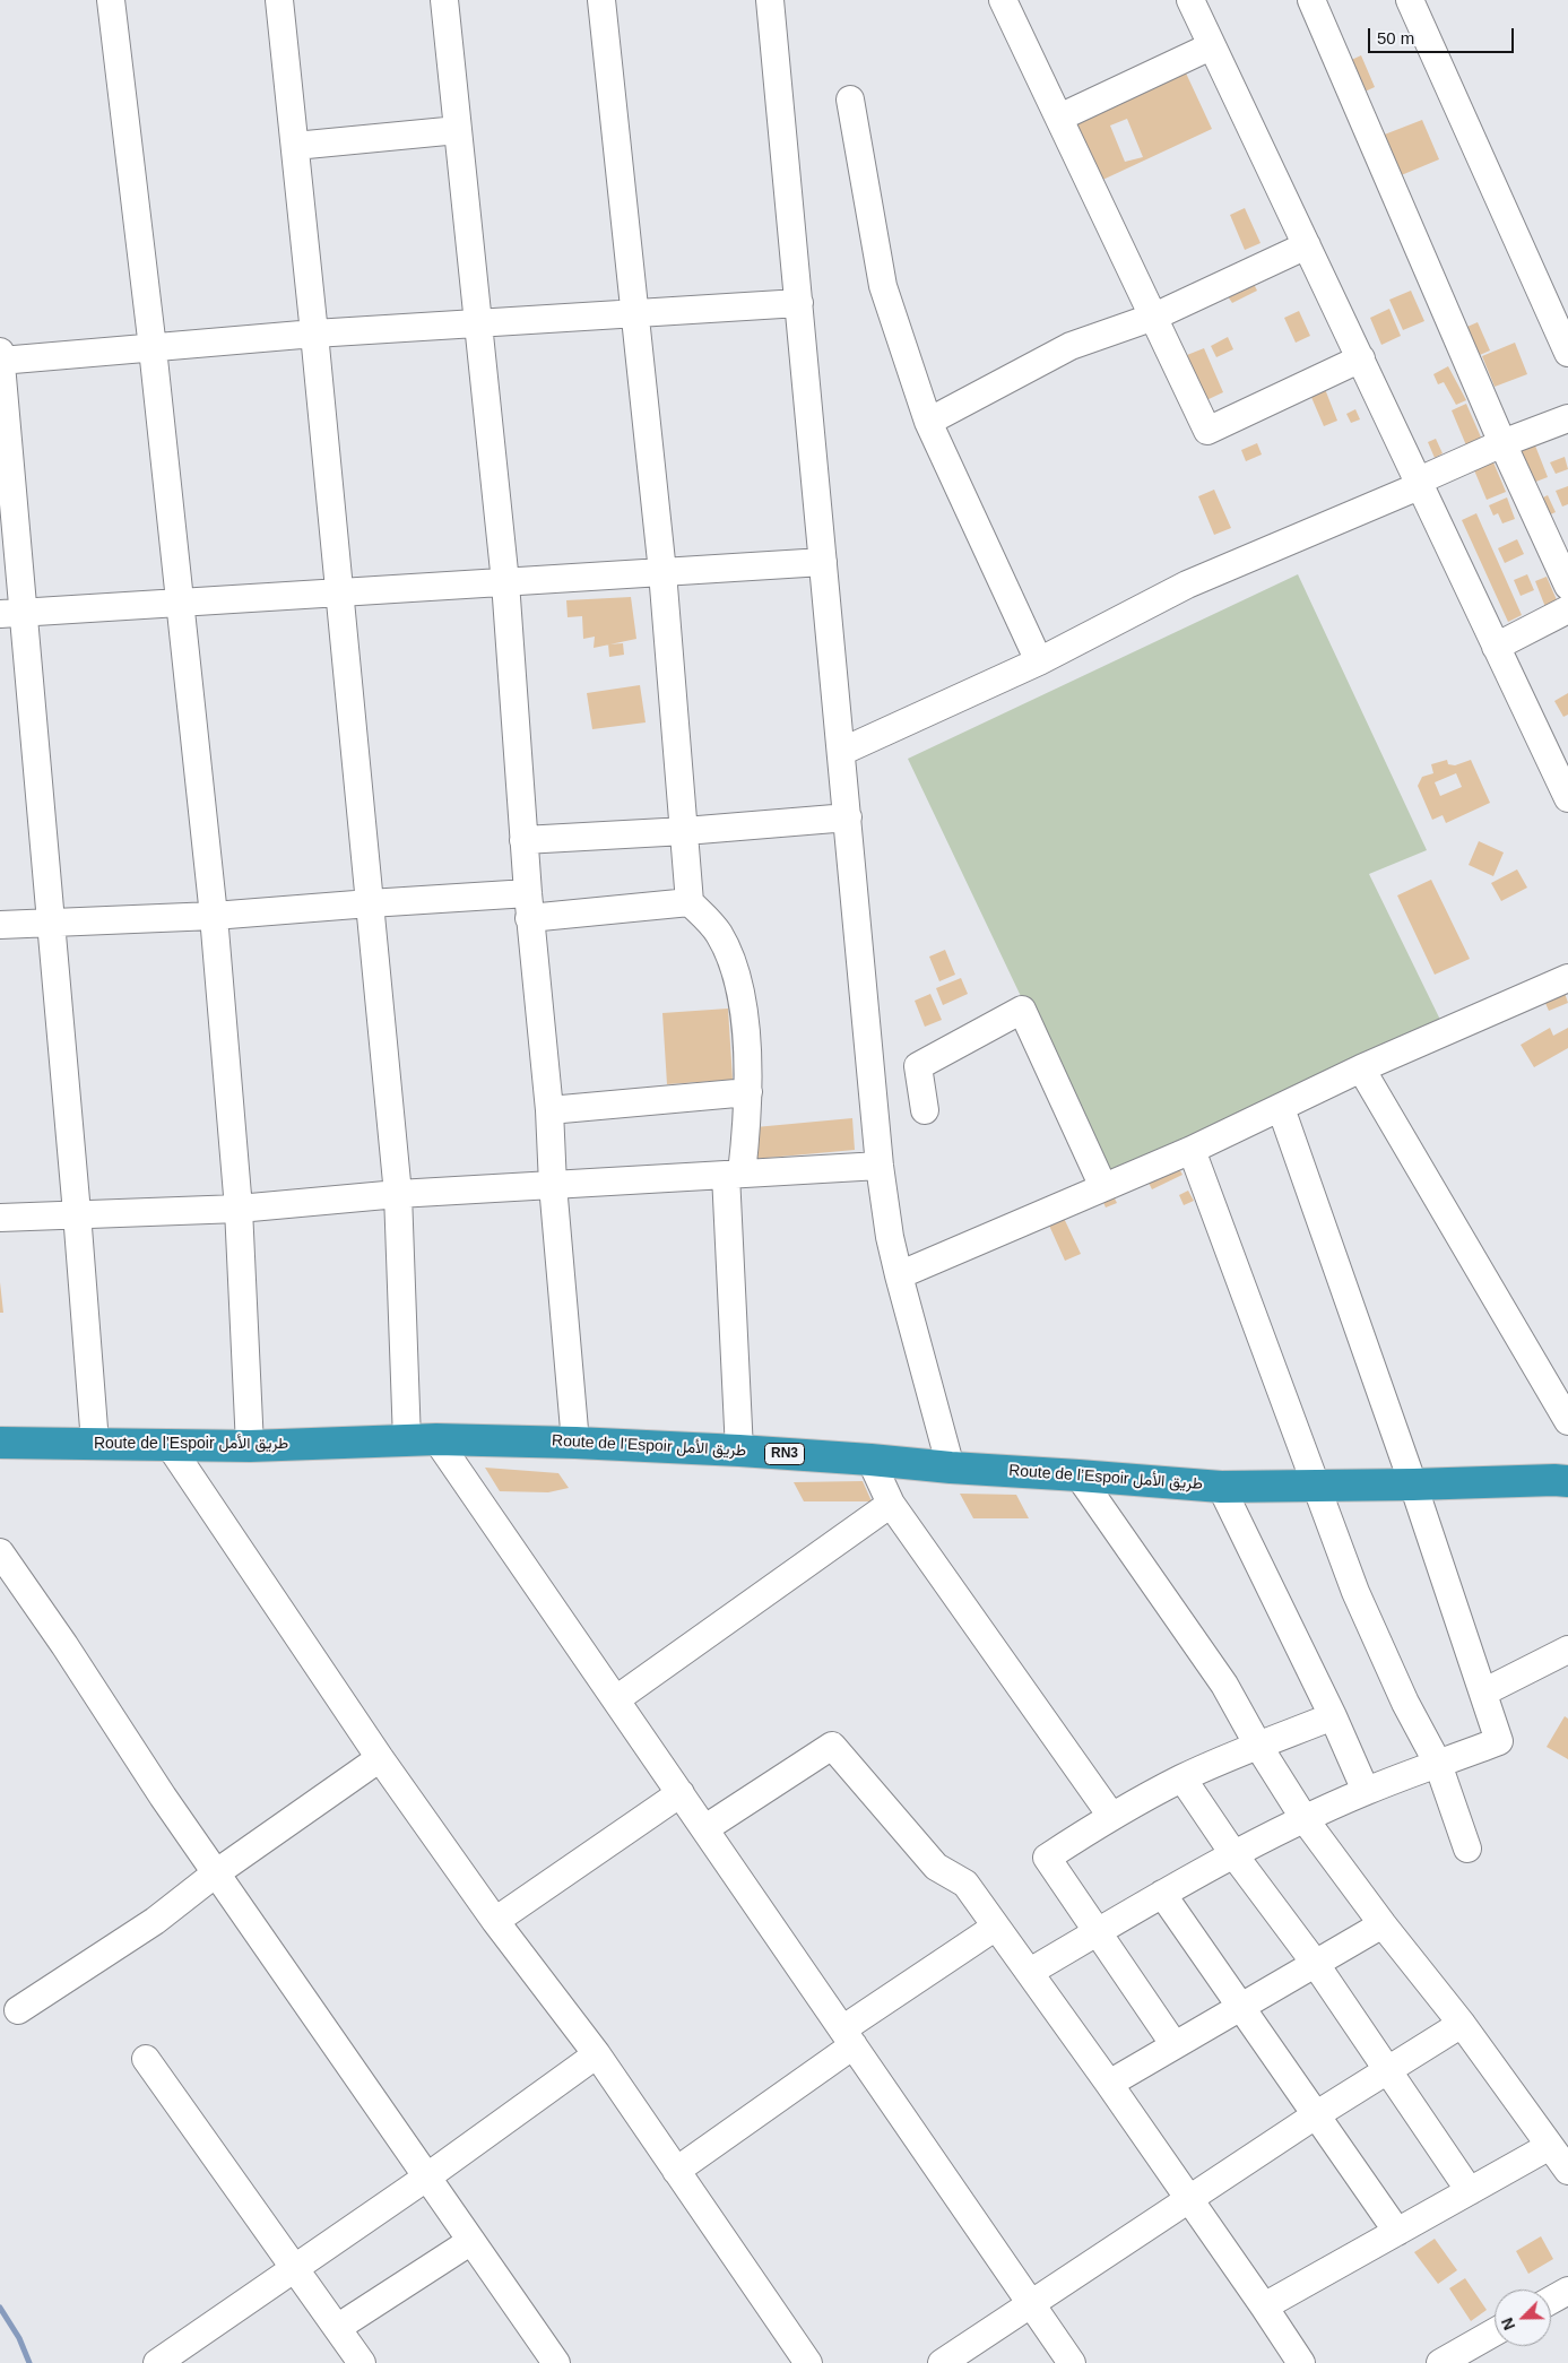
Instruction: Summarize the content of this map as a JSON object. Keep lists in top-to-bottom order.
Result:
{
  "streets": {
    "highway": ["Route de l’Espoir طريق الأمل", "RN3"]
  },
  "scale_bar": "50 m",
  "north": "bottom left"
}
